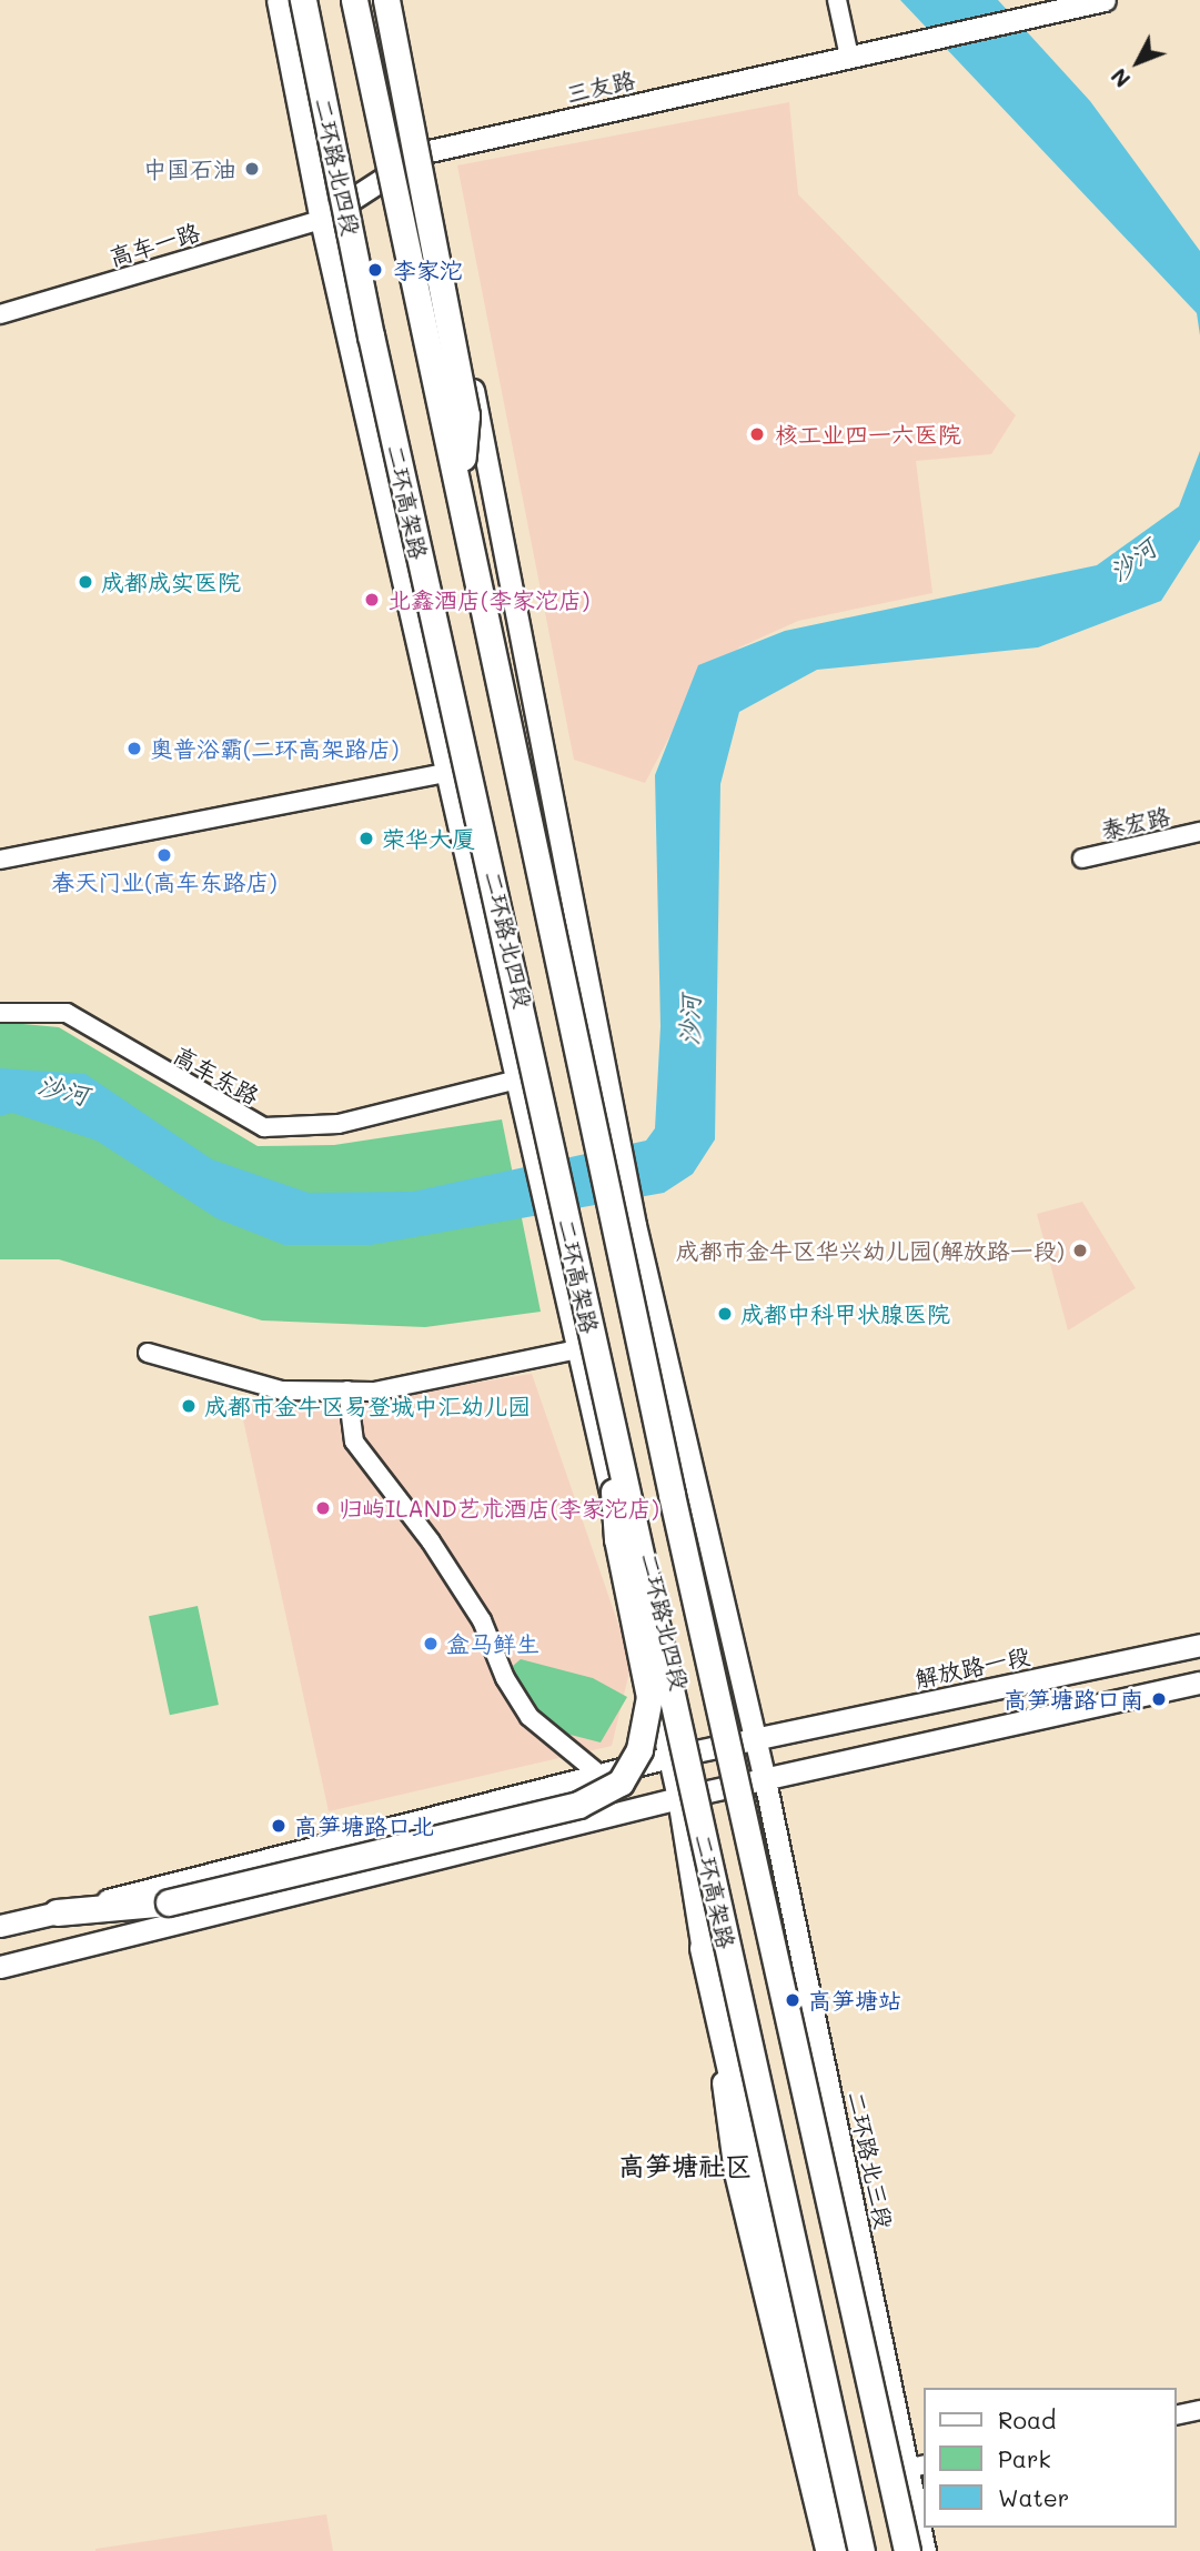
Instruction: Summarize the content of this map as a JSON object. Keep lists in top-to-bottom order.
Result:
{
  "streets": {
    "highway": ["二环高架路"],
    "main road": [
      "三友路",
      "二环路北四段",
      "解放路一段",
      "二环路北三段"
    ],
    "street": ["高车一路", "泰宏路", "高车东路"]
  },
  "crossings": [
    ["三友路", "二环路北四段"],
    ["三友路", "高车一路"],
    ["二环路北四段", "高车一路"],
    ["二环路北四段", "高车东路"],
    ["二环路北四段", "解放路一段"]
  ],
  "districts": ["高笋塘社区"],
  "water": ["沙河"],
  "places": [
    "中国石油",
    "李家沱",
    "核工业四一六医院",
    "成都成实医院",
    "北鑫酒店(李家沱店)",
    "奥普浴霸(二环高架路店)",
    "荣华大厦",
    "春天门业(高车东路店)",
    "成都市金牛区华兴幼儿园(解放路一段)",
    "成都中科甲状腺医院",
    "成都市金牛区易登城中汇幼儿园",
    "归屿ILAND艺术酒店(李家沱店)",
    "盒马鲜生",
    "高笋塘路口南",
    "高笋塘路口北",
    "高笋塘站"
  ],
  "legend": ["Road", "Park", "Water"],
  "north": "bottom left"
}
